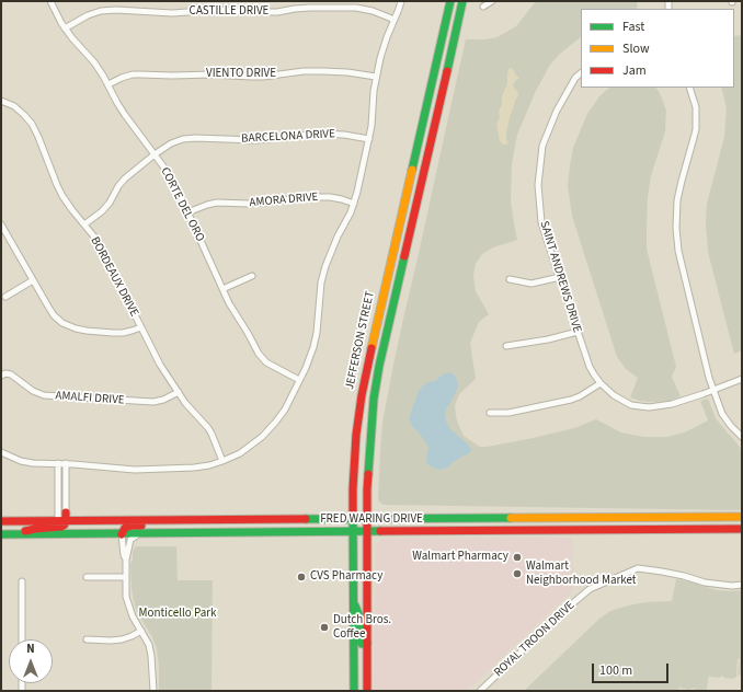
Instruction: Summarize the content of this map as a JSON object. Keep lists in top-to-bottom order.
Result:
{
  "streets": {
    "main road": ["JEFFERSON STREET", "FRED WARING DRIVE"],
    "street": [
      "CASTILLE DRIVE",
      "VIENTO DRIVE",
      "BARCELONA DRIVE",
      "AMORA DRIVE",
      "CORTE DEL ORO",
      "BORDEAUX DRIVE",
      "SAINT ANDREWS DRIVE",
      "AMALFI DRIVE",
      "ROYAL TROON DRIVE"
    ]
  },
  "crossings": [
    ["CASTILLE DRIVE", "CORTE DEL ORO"],
    ["VIENTO DRIVE", "CORTE DEL ORO"],
    ["BARCELONA DRIVE", "CORTE DEL ORO"],
    ["BARCELONA DRIVE", "BORDEAUX DRIVE"],
    ["AMORA DRIVE", "CORTE DEL ORO"],
    ["BORDEAUX DRIVE", "AMALFI DRIVE"],
    ["JEFFERSON STREET", "FRED WARING DRIVE"]
  ],
  "parks": ["Monticello Park"],
  "places": [
    "Walmart Pharmacy",
    "Walmart Neighborhood Market",
    "CVS Pharmacy",
    "Dutch Bros. Coffee"
  ],
  "legend": ["Fast", "Slow", "Jam"],
  "scale_bar": "100 m",
  "north": "top"
}
